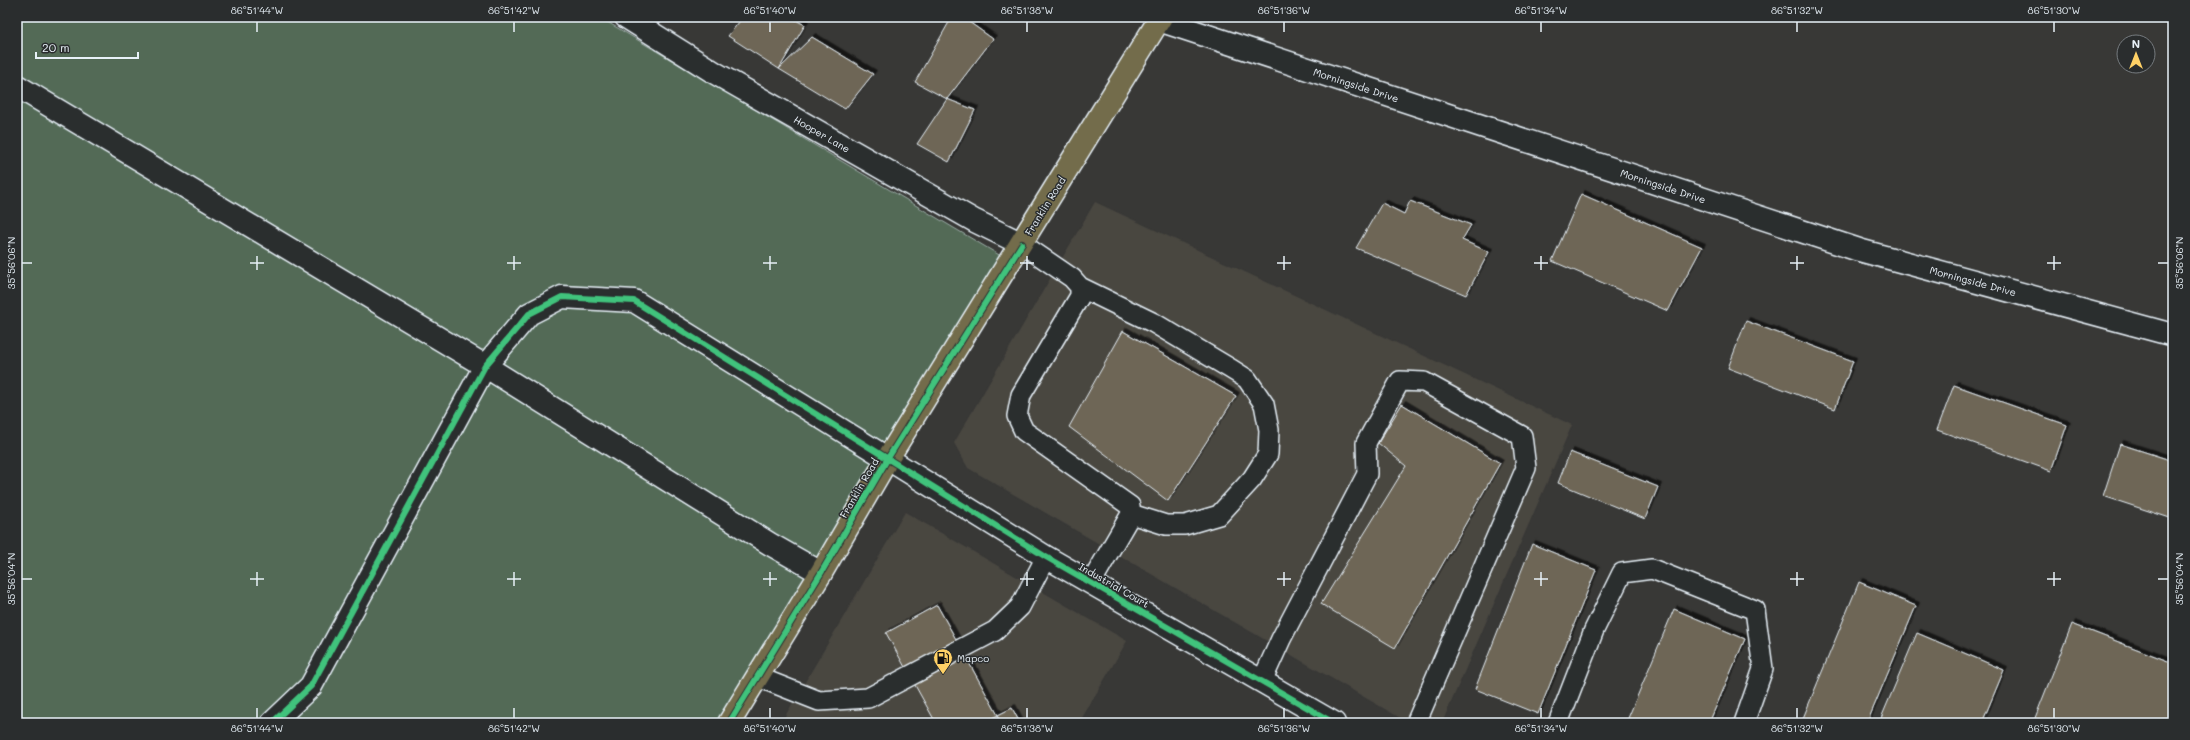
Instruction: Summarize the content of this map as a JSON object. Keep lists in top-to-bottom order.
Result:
{
  "streets": {
    "main road": ["Franklin Road"],
    "street": ["Morningside Drive", "Hooper Lane", "Industrial Court"]
  },
  "crossings": [
    ["Morningside Drive", "Franklin Road"],
    ["Hooper Lane", "Franklin Road"],
    ["Franklin Road", "Industrial Court"]
  ],
  "places": {
    "fuel station": ["Mapco"]
  },
  "scale_bar": "20 m",
  "north": "top",
  "coordinates": [
    "86°51'44\"W",
    "86°51'42\"W",
    "86°51'40\"W",
    "86°51'38\"W",
    "86°51'36\"W",
    "86°51'34\"W",
    "86°51'32\"W",
    "86°51'30\"W",
    "35°56'06\"N",
    "35°56'04\"N"
  ]
}
